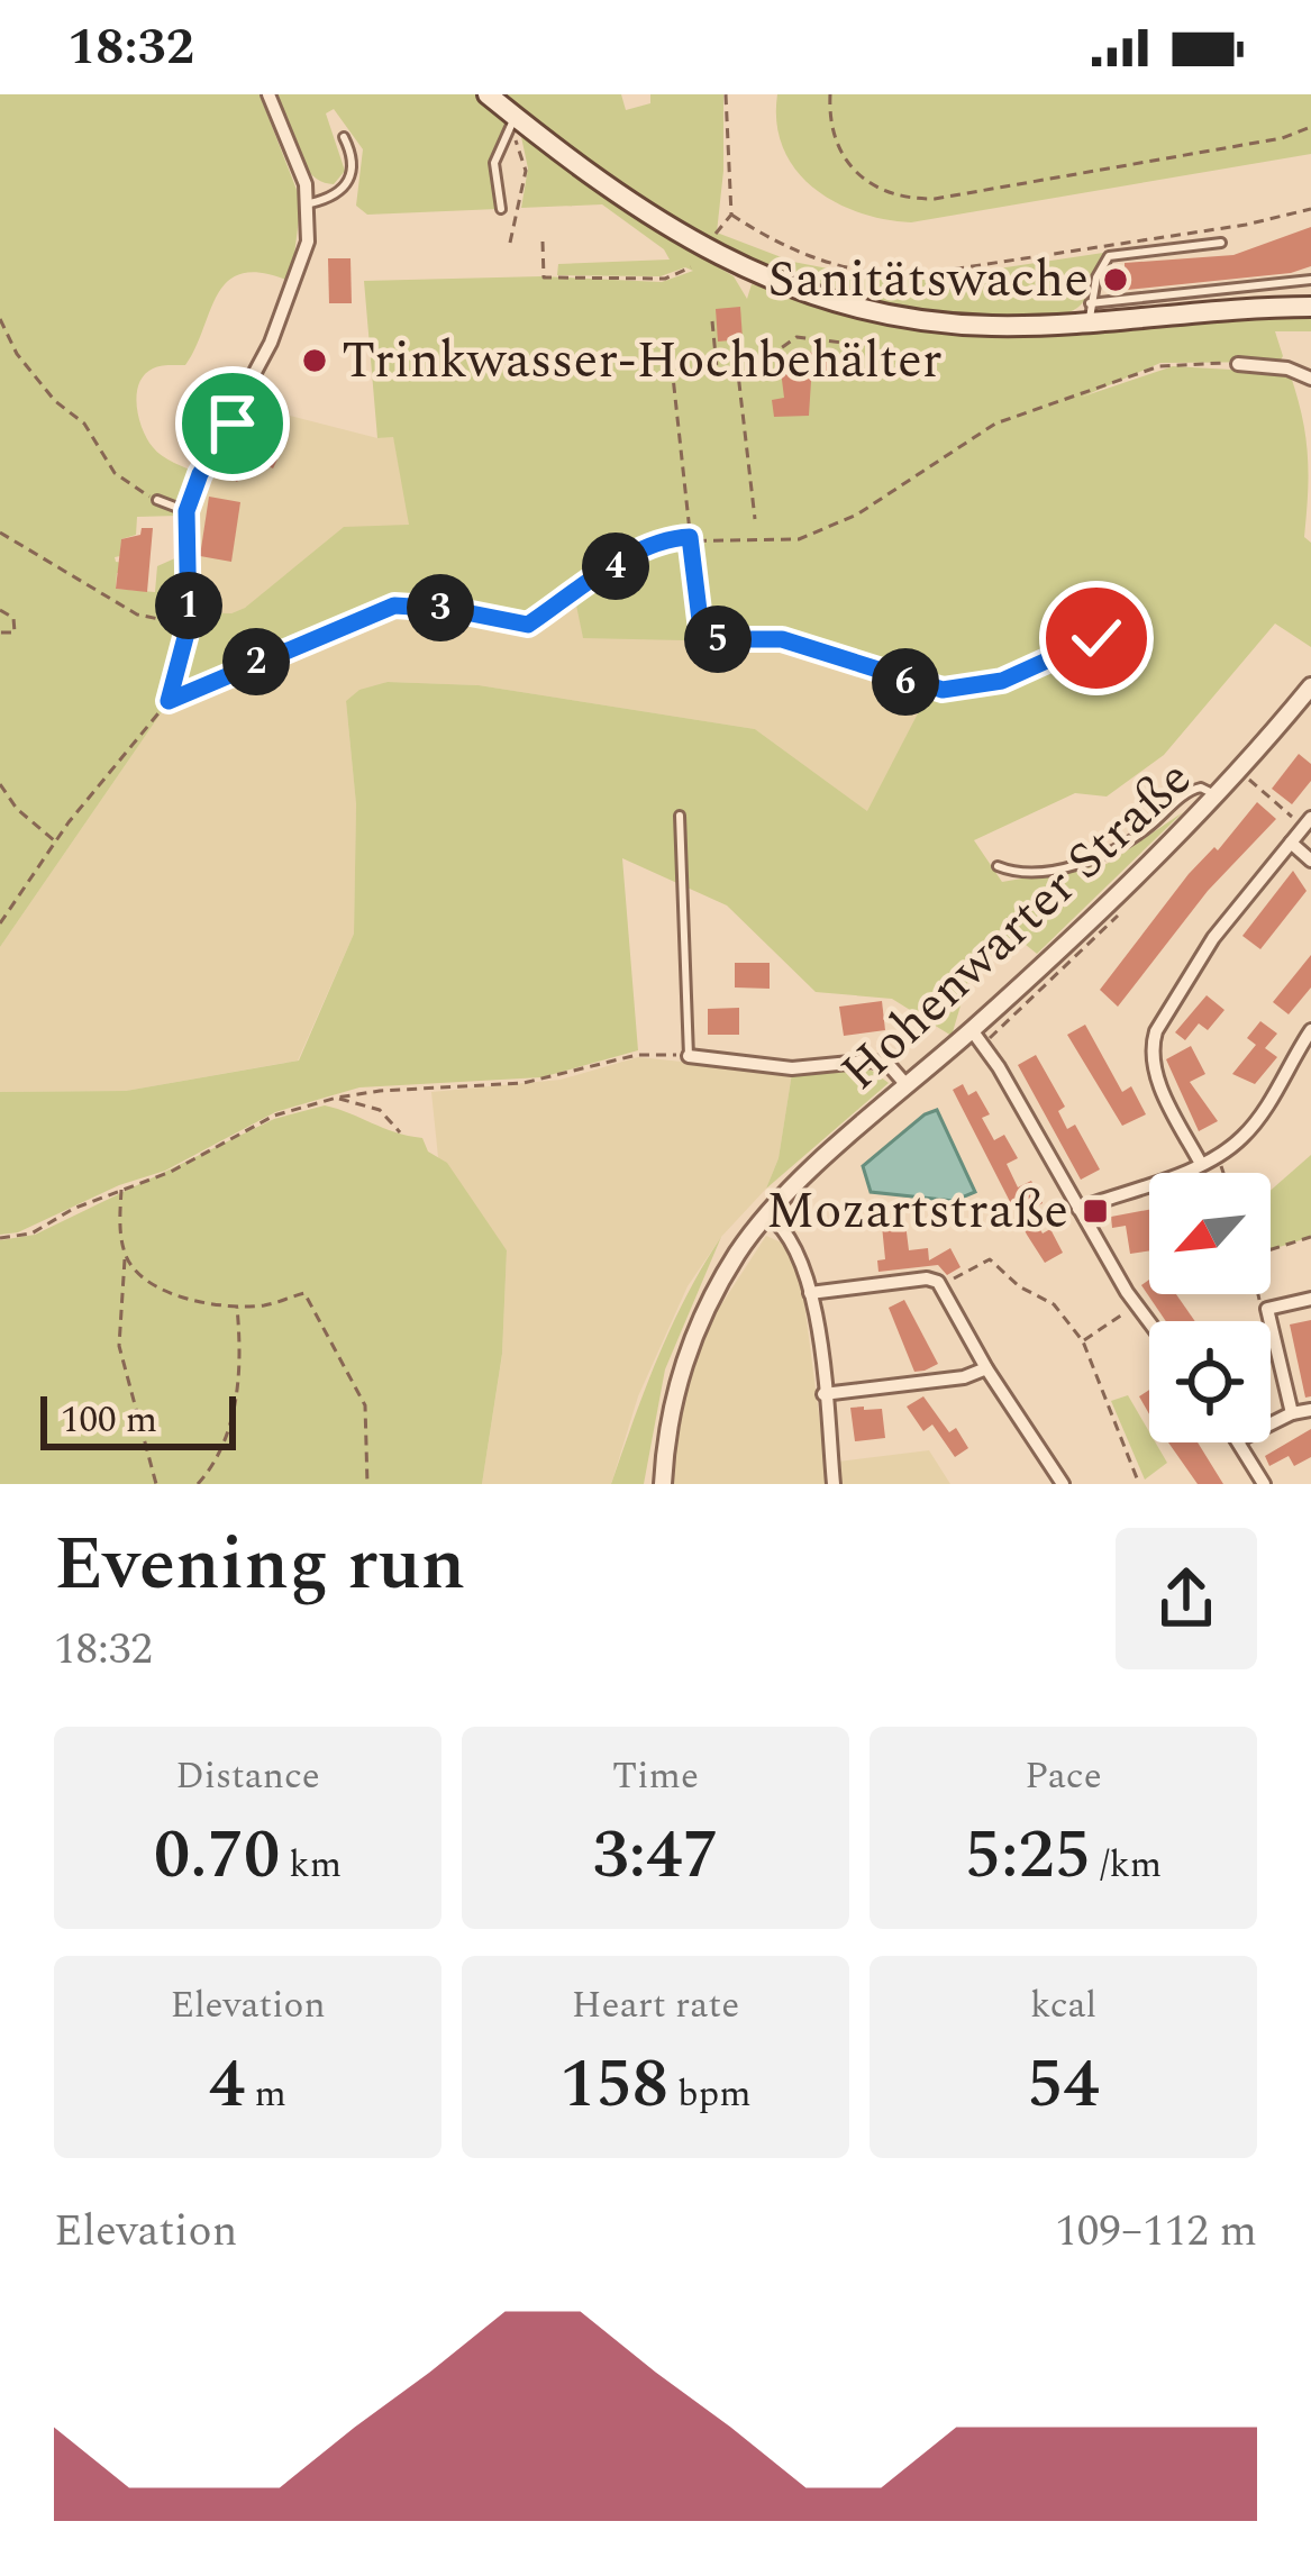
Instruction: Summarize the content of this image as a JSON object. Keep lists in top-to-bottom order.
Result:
{
  "streets": {
    "street": ["Hohenwarter Straße"]
  },
  "places": {
    "other": ["Sanitätswache", "Trinkwasser-Hochbehälter"],
    "transit": ["Mozartstraße"]
  },
  "scale_bar": "100 m",
  "north": "bottom left",
  "page": {
    "status": "18:32",
    "pins": [
      "4",
      "1",
      "3",
      "5",
      "2",
      "6"
    ],
    "scale": "100 m",
    "heading": ["Evening run", "18:32"],
    "stats": [
      ["Distance", "0.70 km"],
      ["Time", "3:47"],
      ["Pace", "5:25 /km"],
      ["Elevation", "4 m"],
      ["Heart rate", "158 bpm"],
      ["kcal", "54"]
    ],
    "chart": ["Elevation", "109–112 m"]
  }
}
